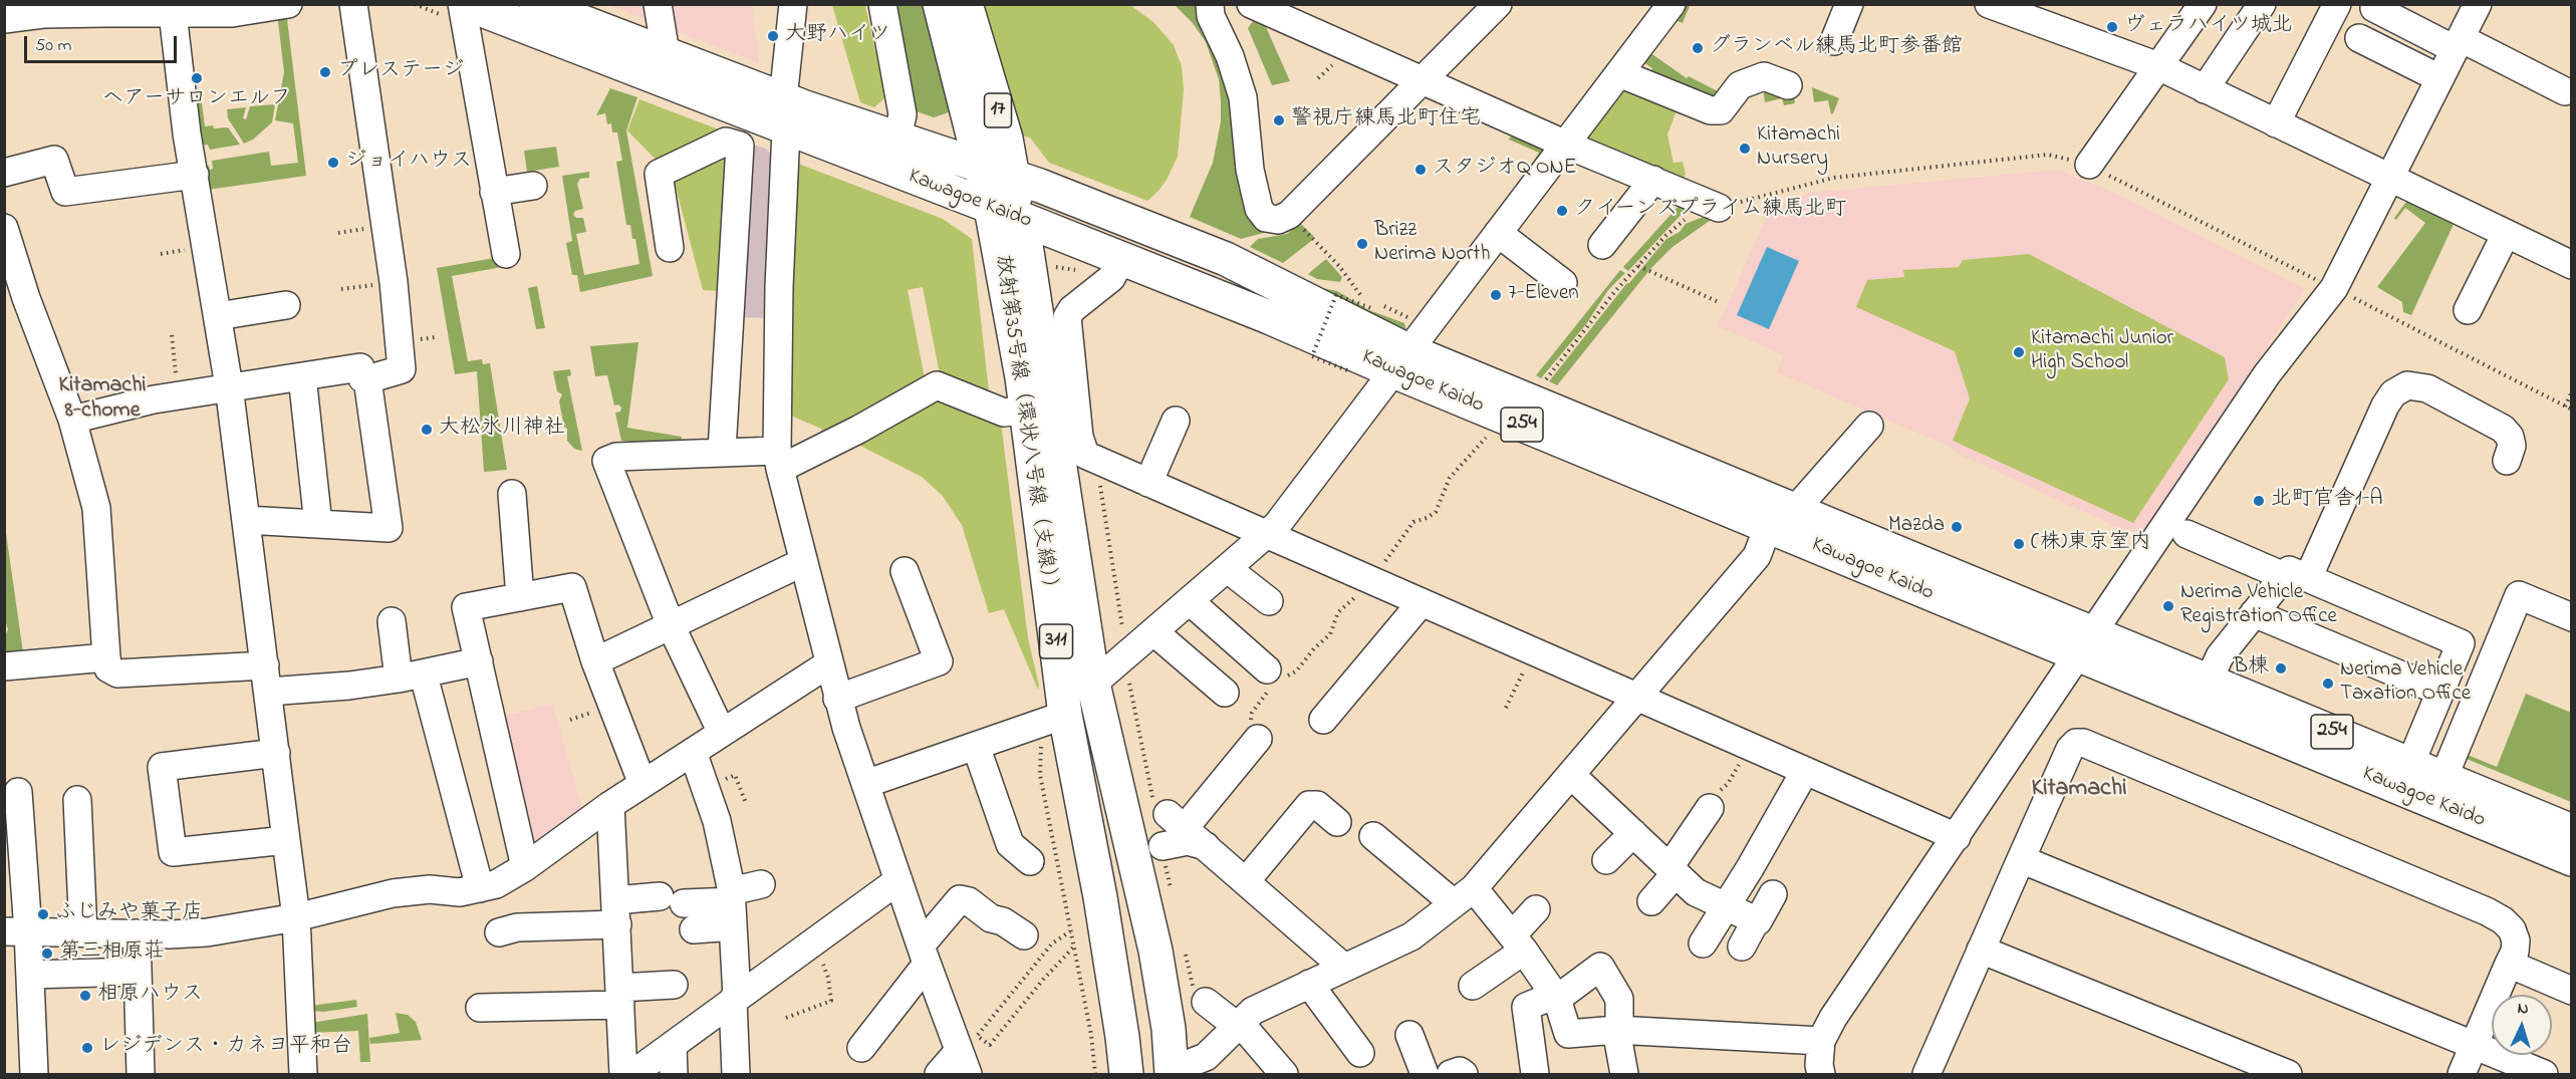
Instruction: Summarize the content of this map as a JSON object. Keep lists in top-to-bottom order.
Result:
{
  "streets": {
    "main road": [
      "17",
      "Kawagoe Kaido",
      "254",
      "放射第35号線（環状八号線（支線））",
      "311"
    ]
  },
  "crossings": [
    ["17", "Kawagoe Kaido"],
    ["17", "放射第35号線（環状八号線（支線））"],
    ["Kawagoe Kaido", "放射第35号線（環状八号線（支線））"]
  ],
  "districts": ["Kitamachi 8-chome", "Kitamachi"],
  "places": [
    "ヴェラハイツ城北",
    "大野ハイツ",
    "グランベル練馬北町参番館",
    "プレステージ",
    "ヘアーサロンエルフ",
    "警視庁練馬北町住宅",
    "Kitamachi Nursery",
    "ジョイハウス",
    "スタジオQ ONE",
    "クイーンズプライム練馬北町",
    "Brizz Nerima North",
    "7-Eleven",
    "Kitamachi Junior High School",
    "大松氷川神社",
    "北町官舎1-A",
    "Mazda",
    "(株)東京室内",
    "Nerima Vehicle Registration Office",
    "B棟",
    "Nerima Vehicle Taxation Office",
    "ふじみや菓子店",
    "第三相原荘",
    "相原ハウス",
    "レジデンス・カネヨ平和台"
  ],
  "scale_bar": "50 m",
  "north": "top"
}
